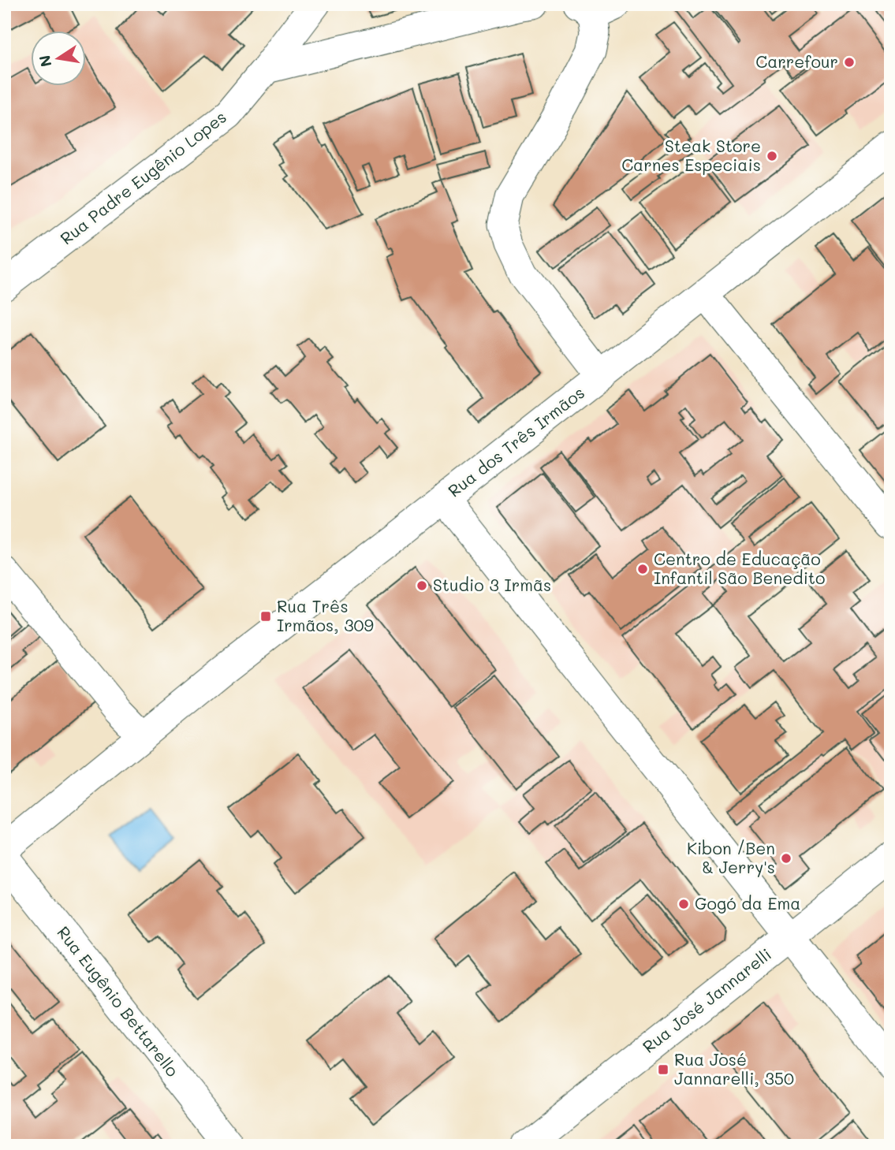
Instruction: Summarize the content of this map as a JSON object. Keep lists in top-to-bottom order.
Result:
{
  "streets": {
    "street": [
      "Rua Padre Eugênio Lopes",
      "Rua dos Três Irmãos",
      "Rua José Jannarelli",
      "Rua Eugênio Bettarello"
    ]
  },
  "places": {
    "other": [
      "Carrefour",
      "Steak Store Carnes Especiais",
      "Centro de Educação Infantil São Benedito",
      "Studio 3 Irmãs",
      "Kibon /Ben & Jerry's",
      "Gogó da Ema"
    ],
    "transit": ["Rua Três Irmãos, 309", "Rua José Jannarelli, 350"]
  },
  "north": "left"
}
